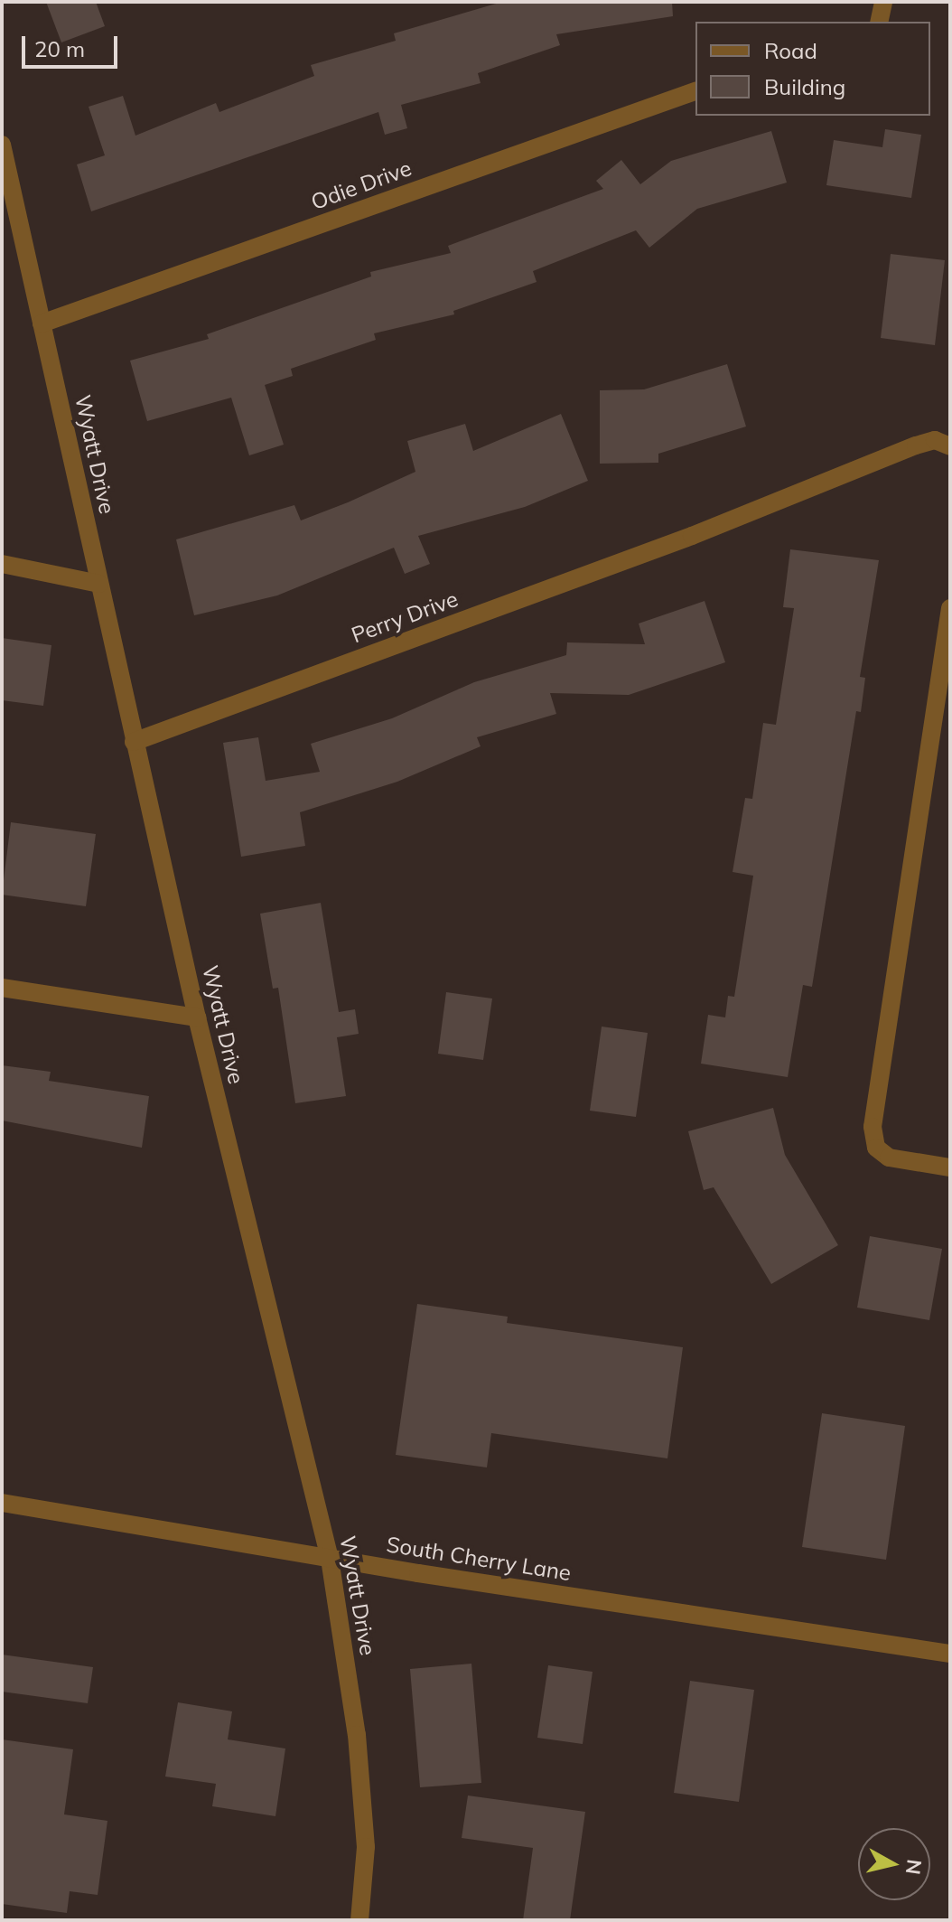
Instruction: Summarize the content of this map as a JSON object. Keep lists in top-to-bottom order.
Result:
{
  "streets": {
    "street": [
      "Odie Drive",
      "Wyatt Drive",
      "Perry Drive",
      "South Cherry Lane"
    ]
  },
  "crossings": [
    ["Odie Drive", "Wyatt Drive"],
    ["Wyatt Drive", "Perry Drive"],
    ["Wyatt Drive", "South Cherry Lane"]
  ],
  "legend": ["Road", "Building"],
  "scale_bar": "20 m",
  "north": "right"
}
